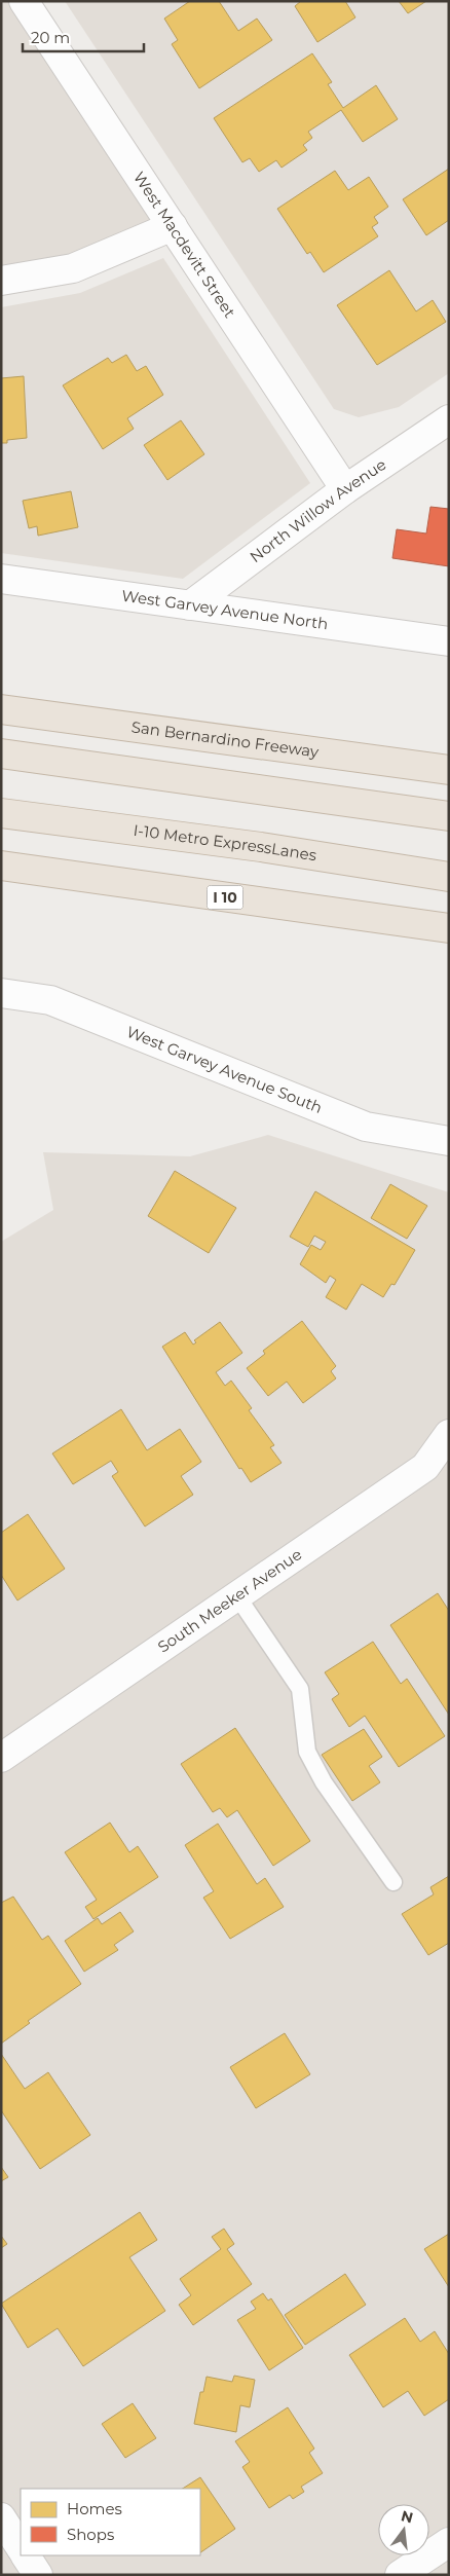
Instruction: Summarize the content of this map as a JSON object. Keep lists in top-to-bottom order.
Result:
{
  "streets": {
    "highway": ["San Bernardino Freeway", "I-10 Metro ExpressLanes", "I 10"],
    "street": [
      "West Macdevitt Street",
      "North Willow Avenue",
      "West Garvey Avenue North",
      "West Garvey Avenue South",
      "South Meeker Avenue"
    ]
  },
  "crossings": [
    ["West Macdevitt Street", "North Willow Avenue"],
    ["North Willow Avenue", "West Garvey Avenue North"]
  ],
  "legend": ["Homes", "Shops"],
  "scale_bar": "20 m",
  "north": "top"
}
